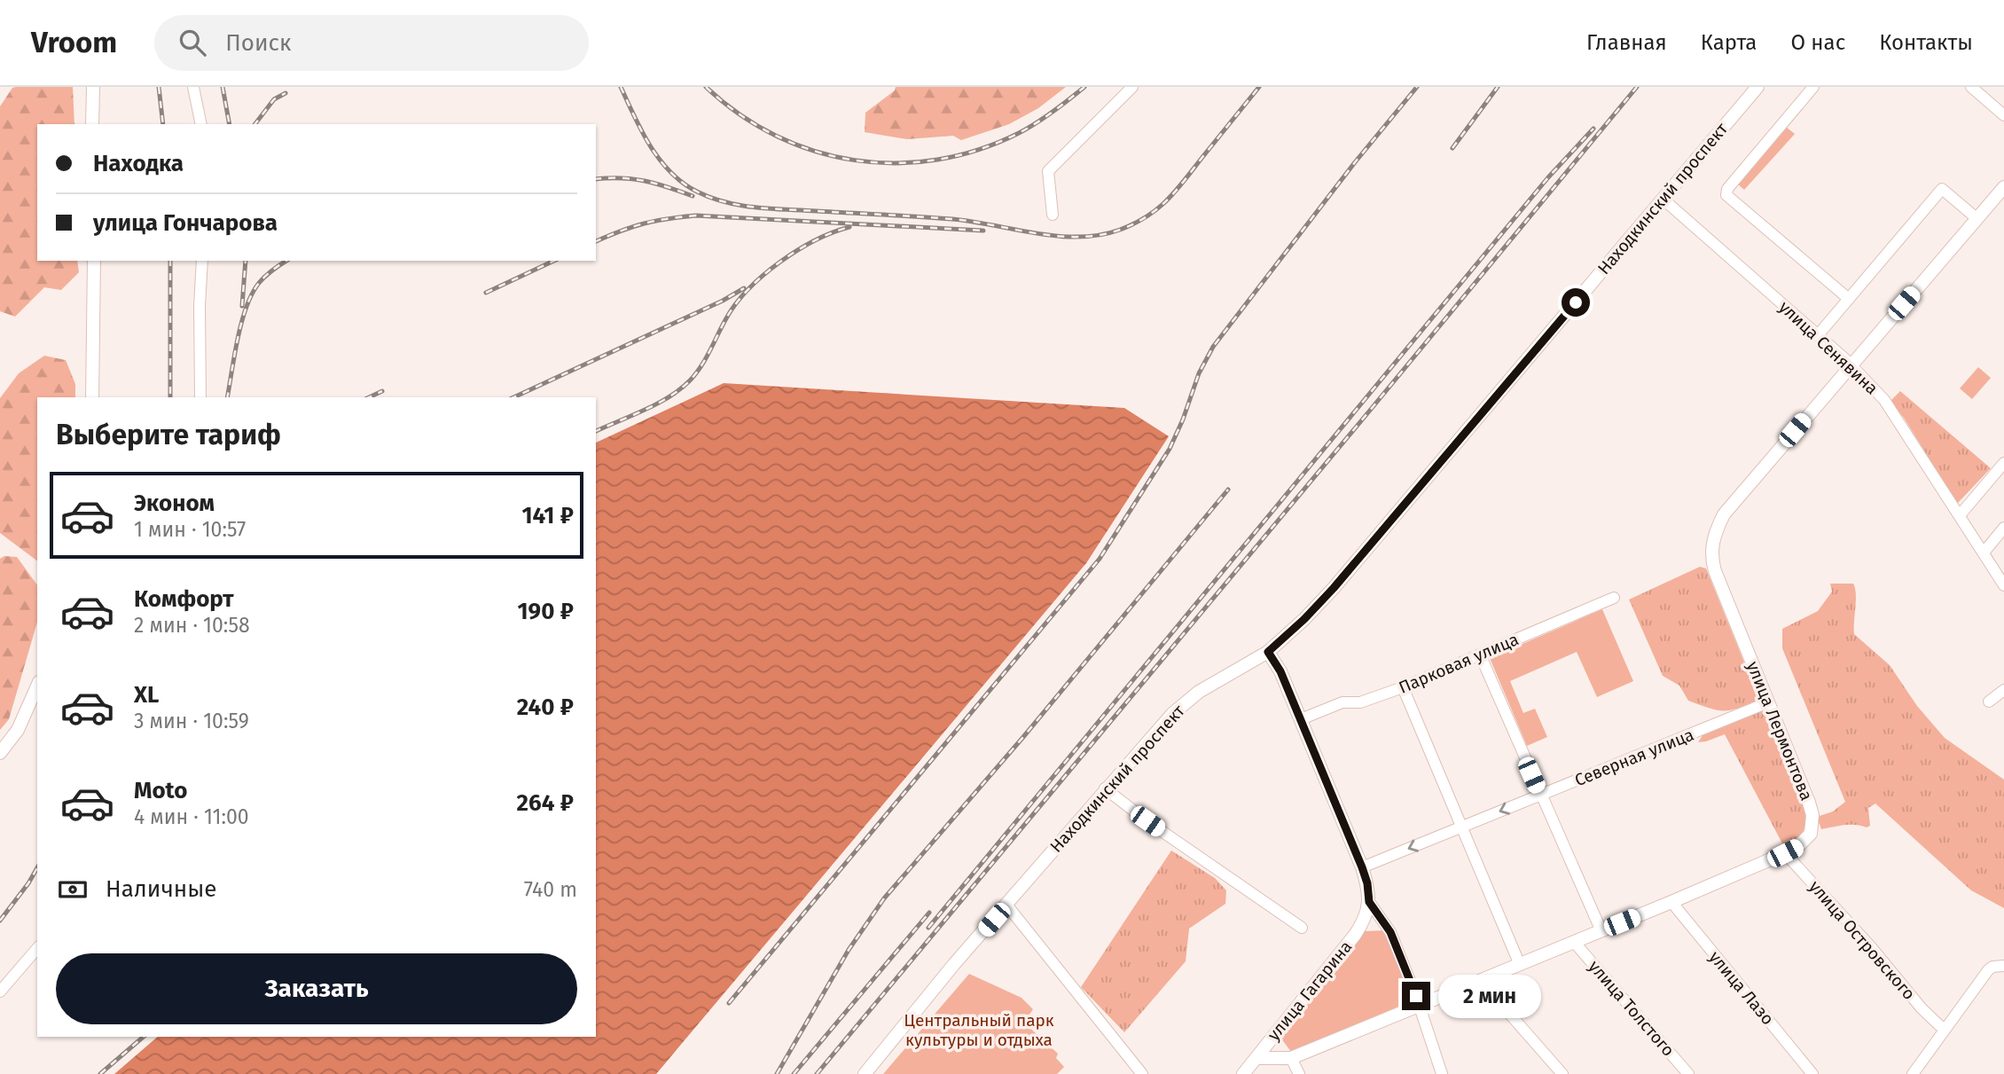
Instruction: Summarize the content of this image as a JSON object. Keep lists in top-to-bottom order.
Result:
{
  "streets": {
    "main road": ["Находкинский проспект", "улица Лермонтова", "улица Гагарина"],
    "street": [
      "улица Сенявина",
      "Парковая улица",
      "Северная улица",
      "улица Островского",
      "улица Лазо",
      "улица Толстого"
    ]
  },
  "crossings": [
    ["Находкинский проспект", "улица Сенявина"],
    ["улица Сенявина", "улица Лермонтова"],
    ["улица Лермонтова", "Северная улица"],
    ["улица Лермонтова", "улица Островского"],
    ["улица Лермонтова", "улица Лазо"],
    ["улица Лермонтова", "улица Гагарина"],
    ["улица Лермонтова", "улица Толстого"]
  ],
  "one_way": ["Северная улица"],
  "parks": ["Центральный парк культуры и отдыха"],
  "page": {
    "header": "Vroom",
    "search": "Поиск",
    "nav": [
      "Главная",
      "Карта",
      "О нас",
      "Контакты"
    ],
    "banner": ["Находка", "улица Гончарова"],
    "heading": "Выберите тариф",
    "list": [
      {
        "name": "Эконом",
        "note": "1 мин · 10:57",
        "value": "141 ₽"
      },
      {
        "name": "Комфорт",
        "note": "2 мин · 10:58",
        "value": "190 ₽"
      },
      {
        "name": "XL",
        "note": "3 мин · 10:59",
        "value": "240 ₽"
      },
      {
        "name": "Moto",
        "note": "4 мин · 11:00",
        "value": "264 ₽"
      }
    ],
    "pay": ["Наличные", "740 m"],
    "buttons": "Заказать",
    "bubble": "2 мин"
  }
}
